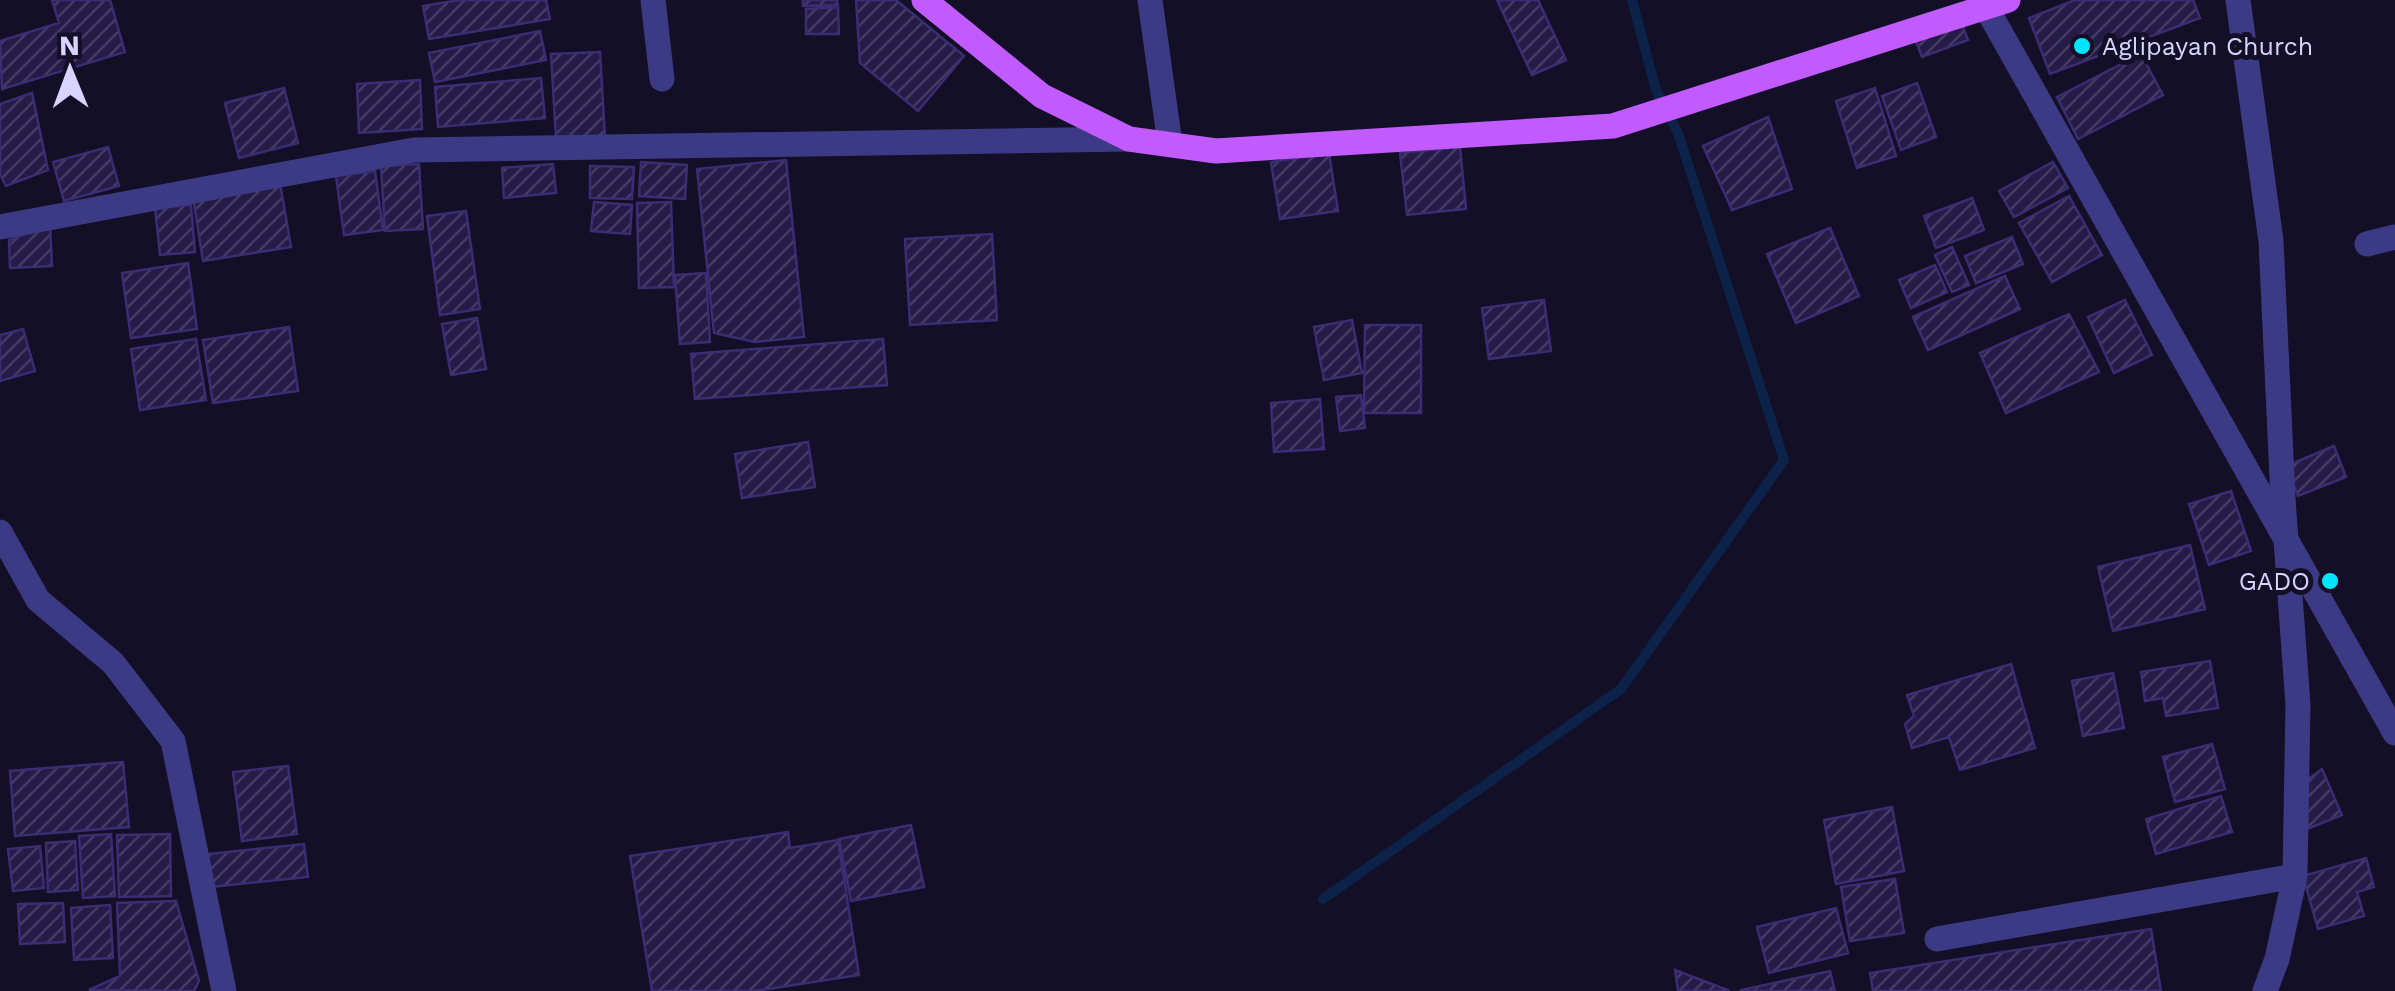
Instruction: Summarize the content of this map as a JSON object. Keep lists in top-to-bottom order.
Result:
{
  "places": ["Aglipayan Church", "GADO"],
  "north": "top"
}
